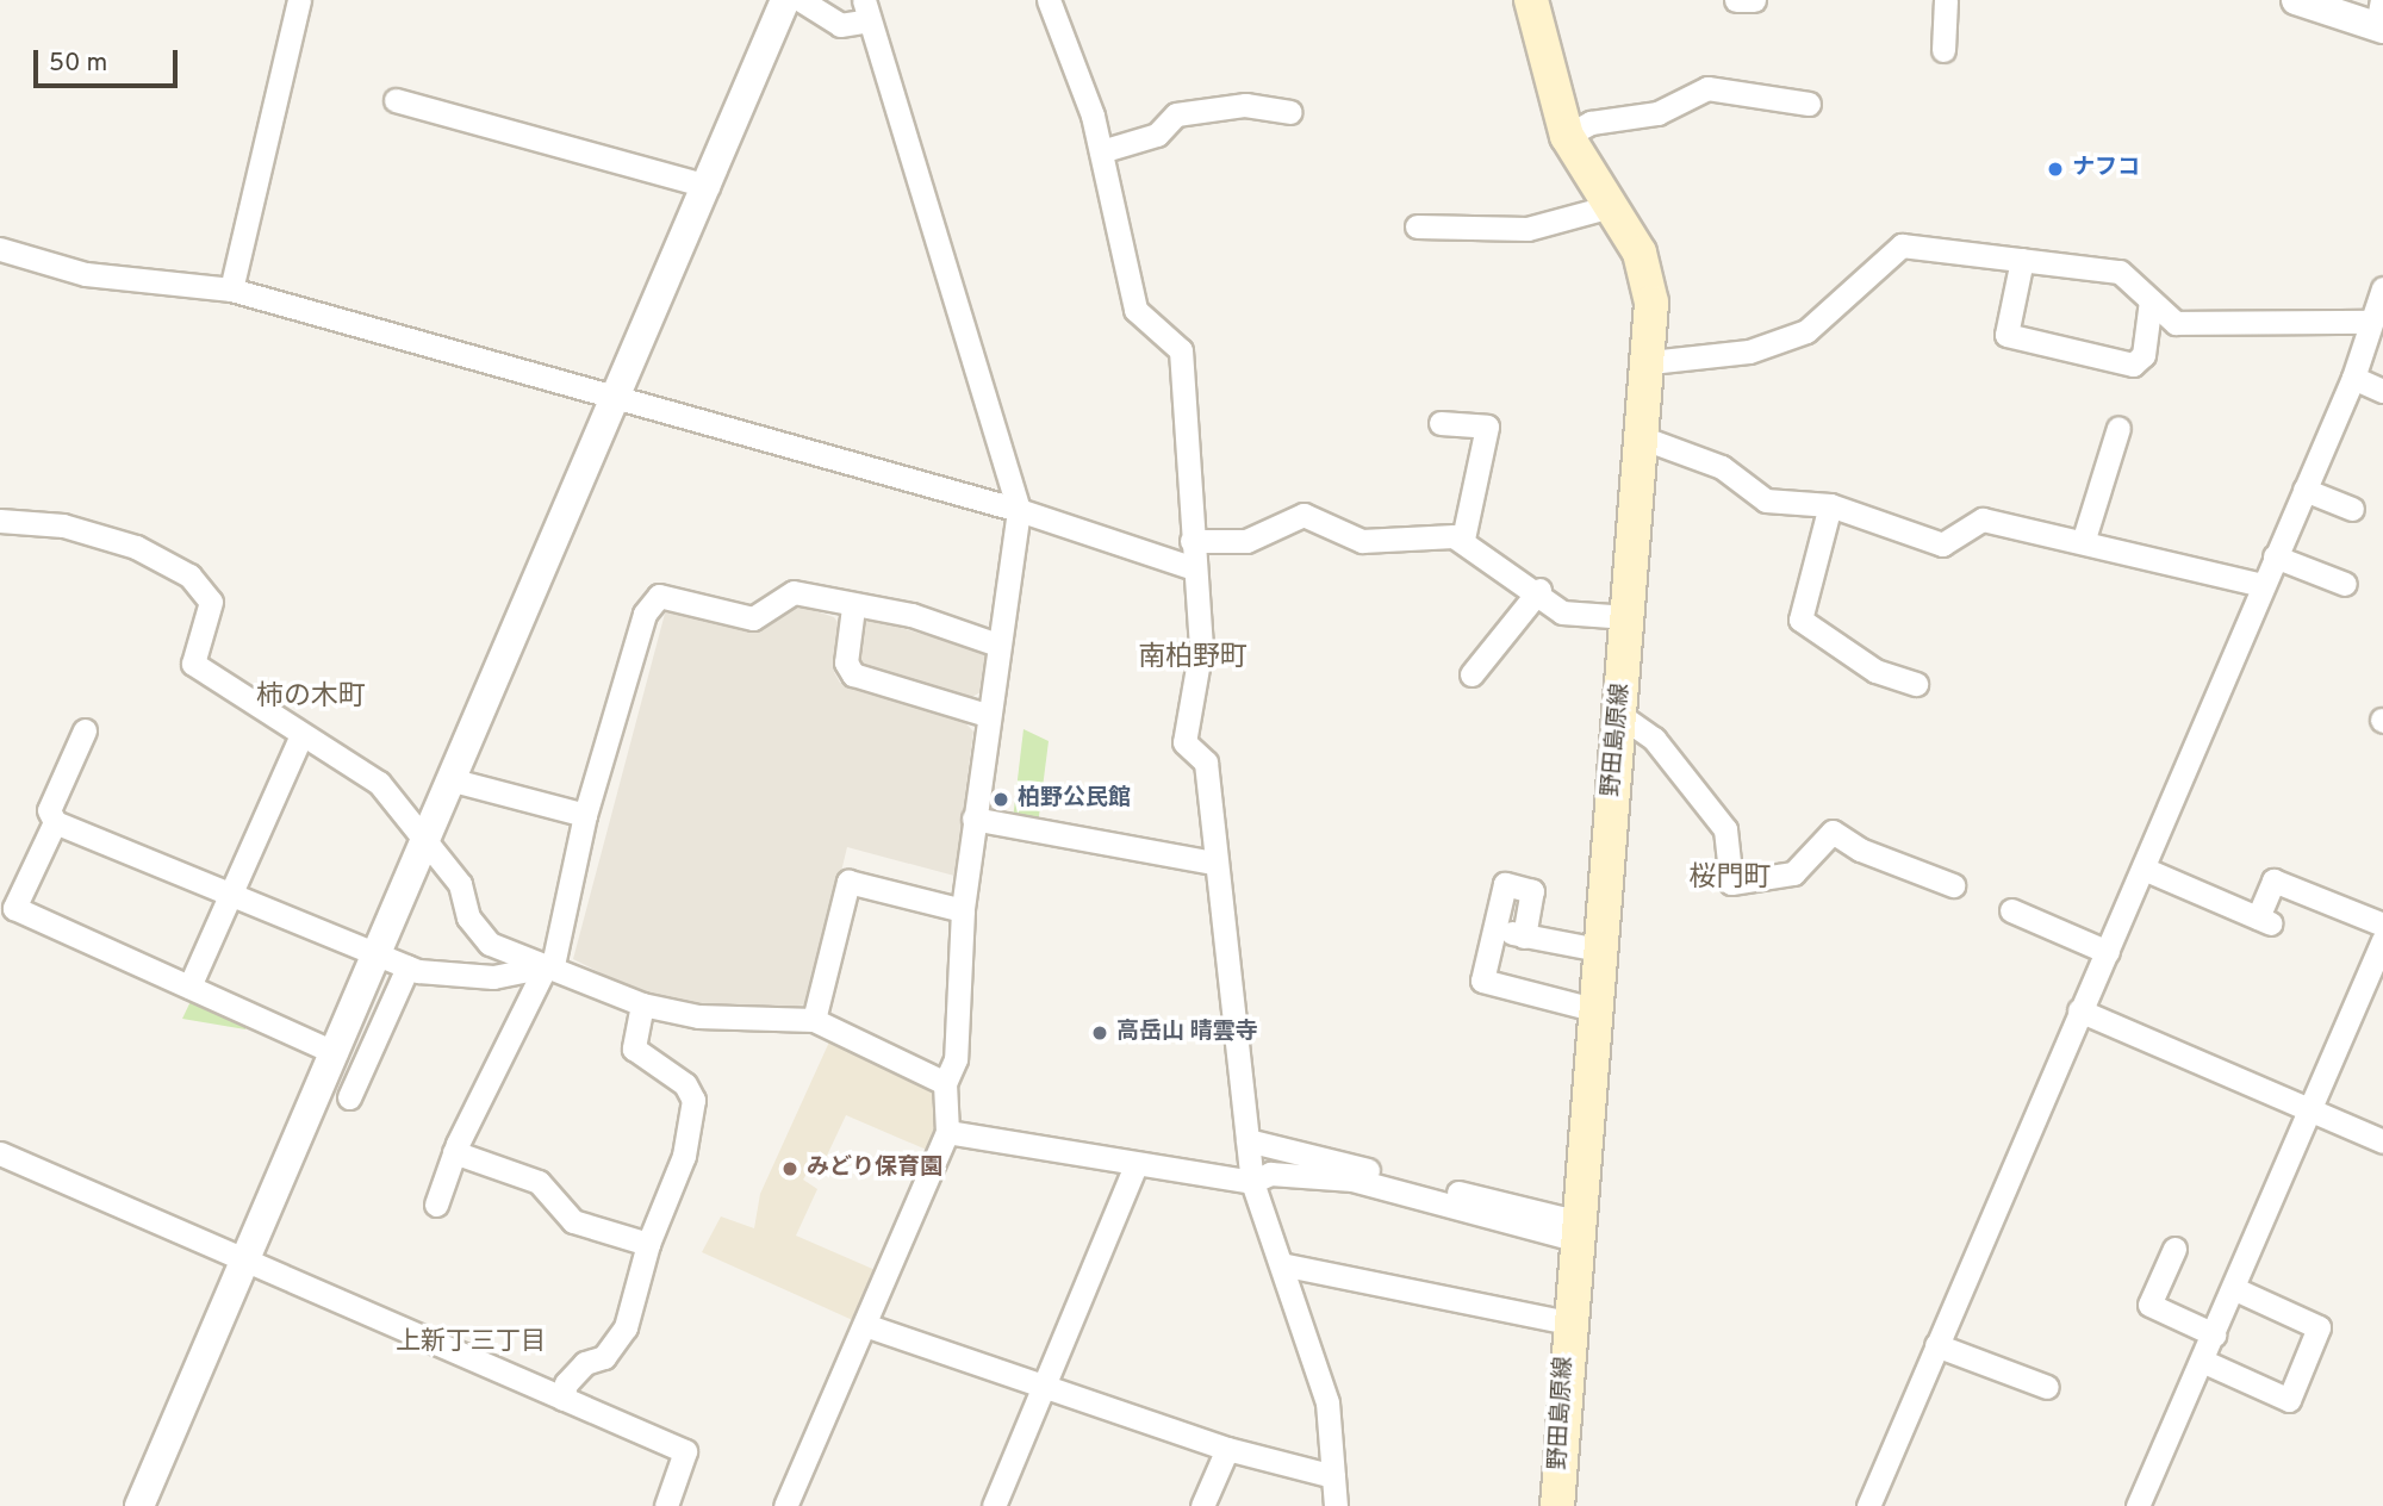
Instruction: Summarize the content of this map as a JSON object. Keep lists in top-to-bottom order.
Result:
{
  "streets": {
    "main road": ["野田島原線"]
  },
  "districts": [
    "南柏野町",
    "柿の木町",
    "桜門町",
    "上新丁三丁目"
  ],
  "places": [
    "ナフコ",
    "柏野公民館",
    "高岳山 晴雲寺",
    "みどり保育園"
  ],
  "scale_bar": "50 m"
}
